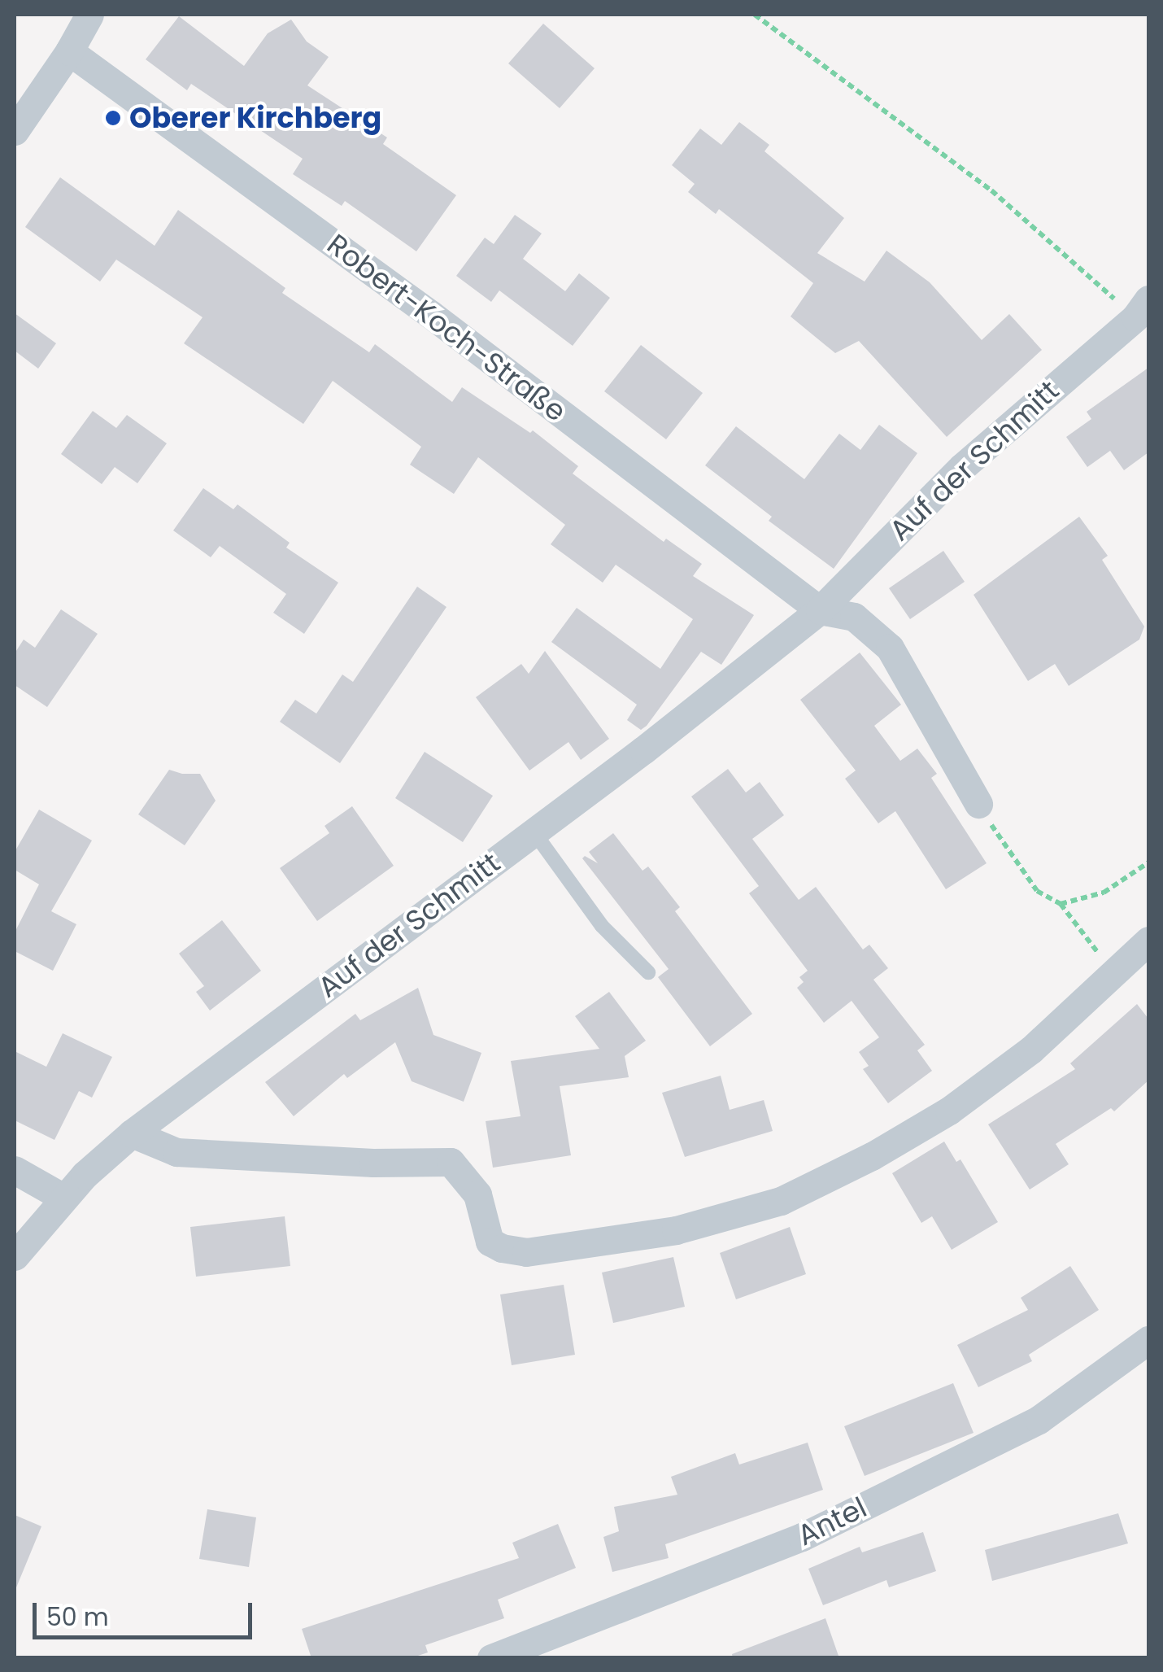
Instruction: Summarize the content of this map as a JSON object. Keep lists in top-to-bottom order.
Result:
{
  "streets": {
    "street": ["Robert-Koch-Straße", "Auf der Schmitt", "Antel"]
  },
  "crossings": [
    ["Robert-Koch-Straße", "Auf der Schmitt"]
  ],
  "places": ["Oberer Kirchberg"],
  "scale_bar": "50 m"
}
